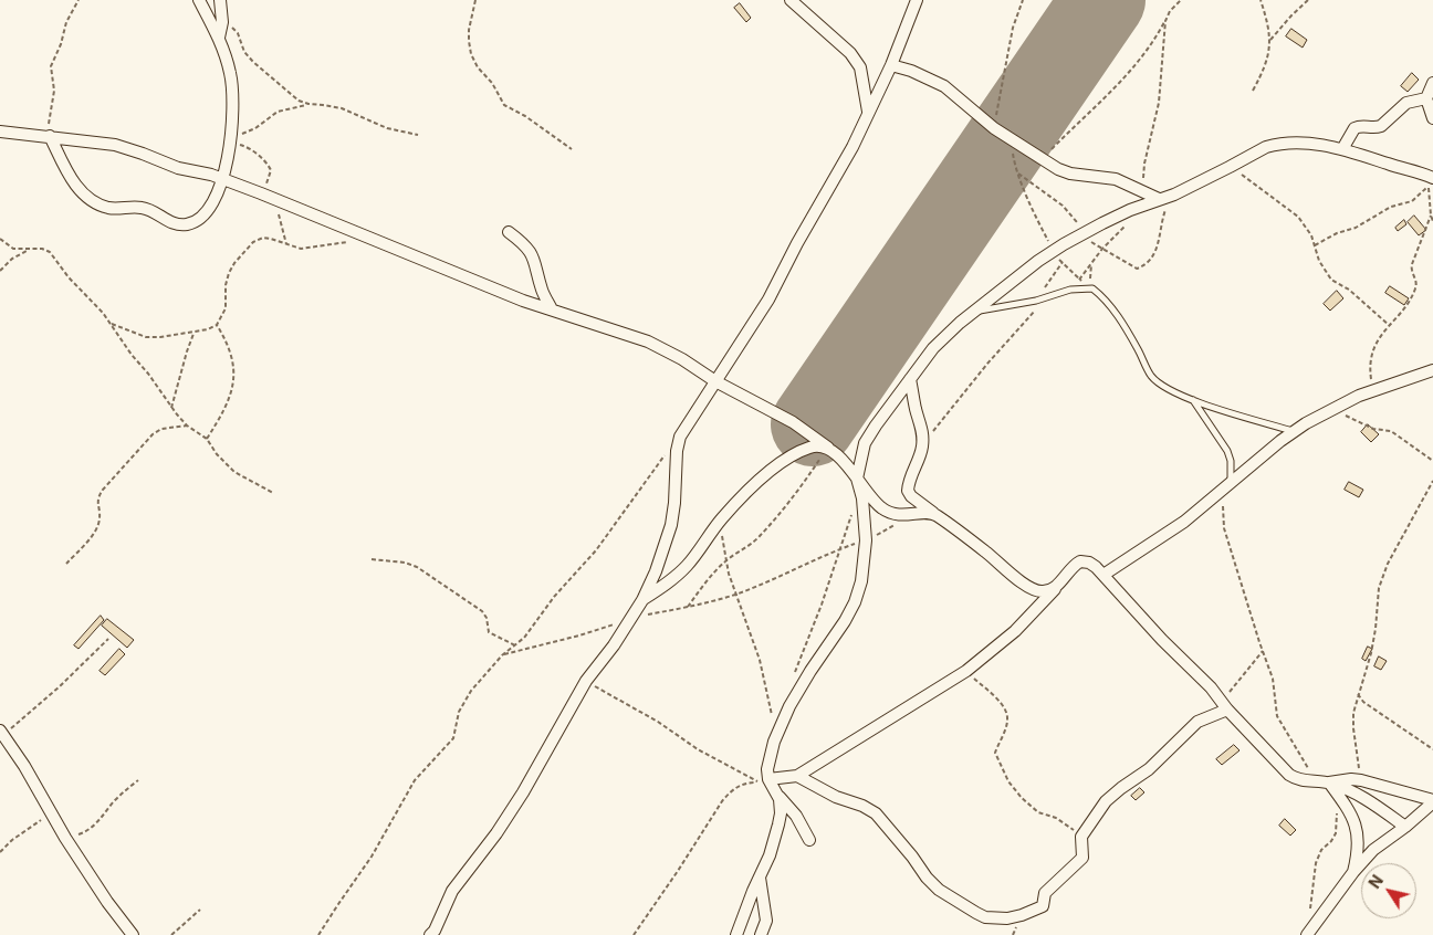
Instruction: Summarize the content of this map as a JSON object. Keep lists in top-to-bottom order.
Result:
{
  "north": "top left"
}
